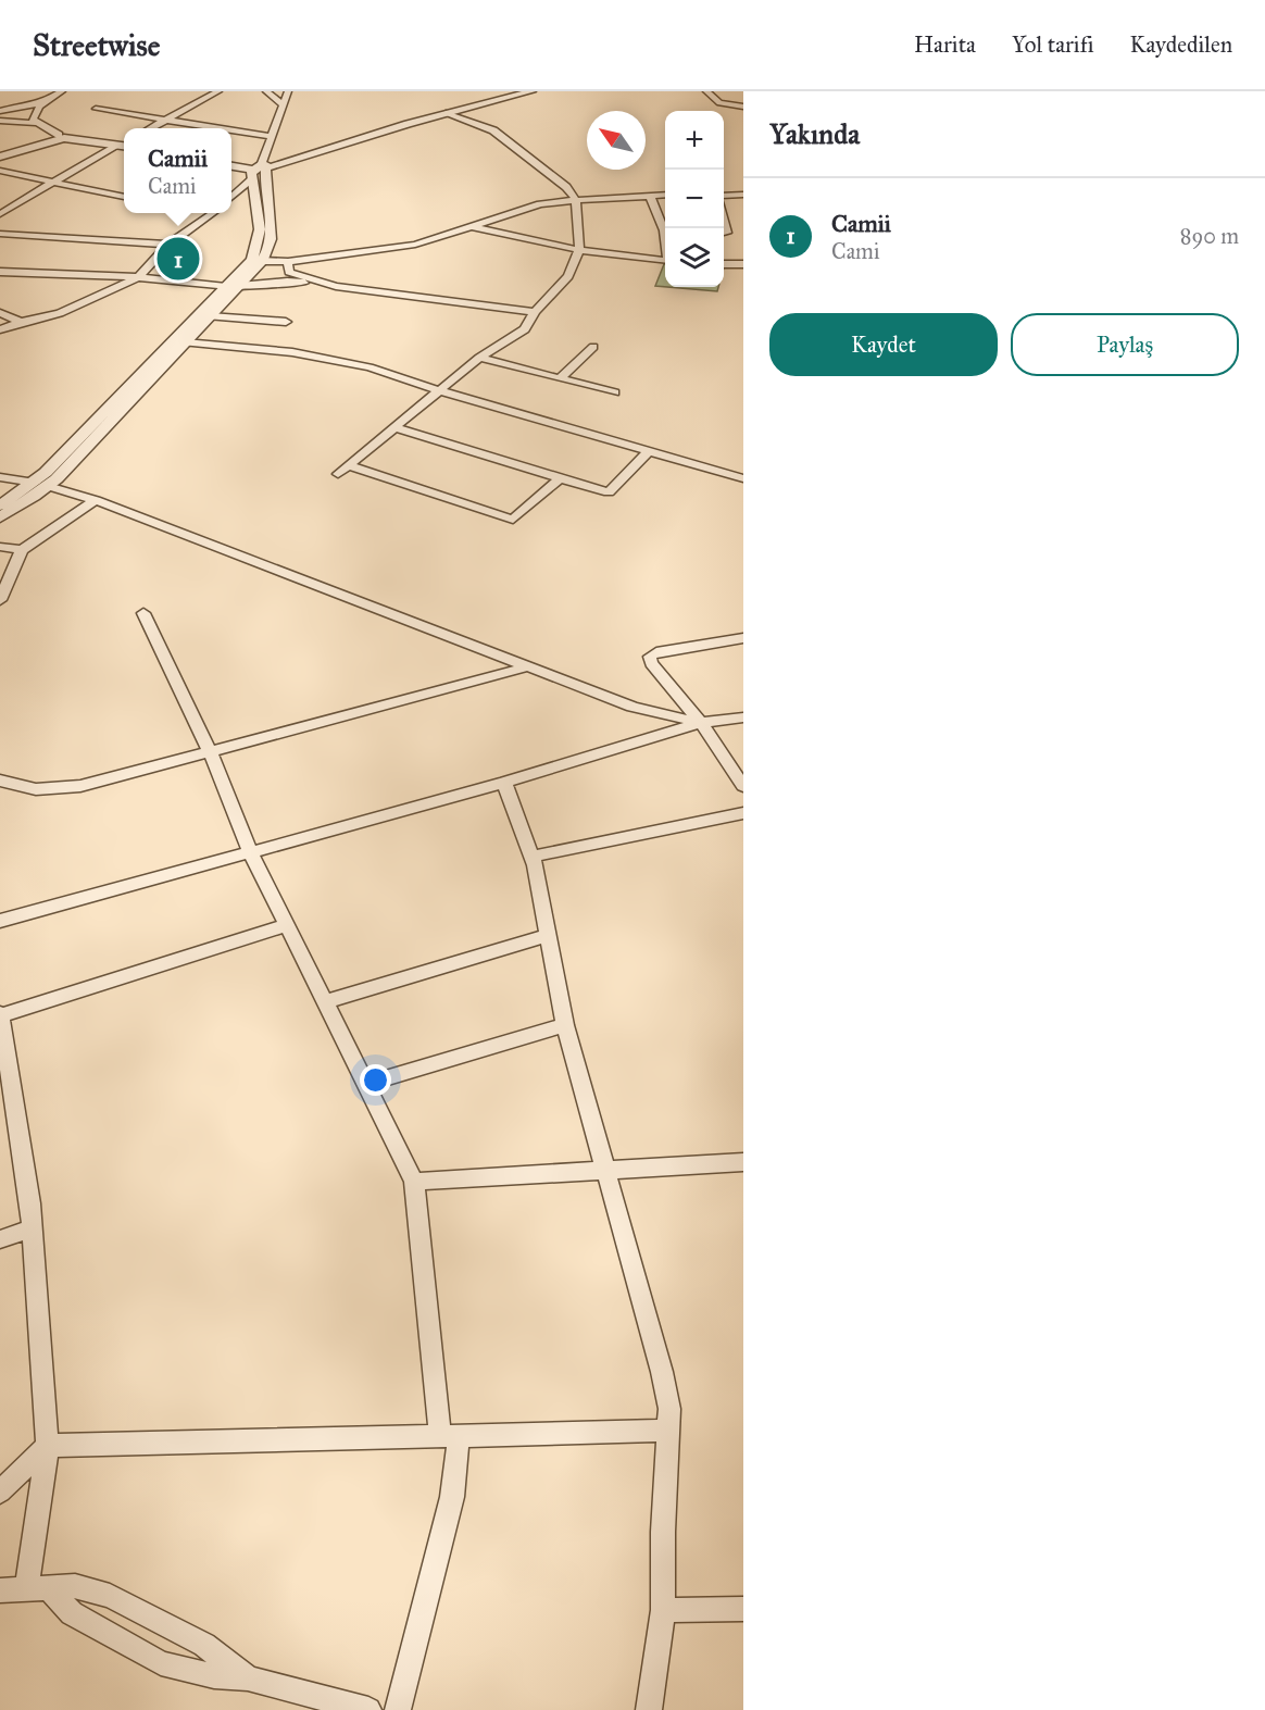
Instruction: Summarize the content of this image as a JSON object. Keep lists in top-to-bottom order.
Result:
{
  "north": "top left",
  "page": {
    "header": "Streetwise",
    "nav": ["Harita", "Yol tarifi", "Kaydedilen"],
    "heading": "Yakında",
    "map_buttons": ["+", "−"],
    "popup": ["Camii", "Cami"],
    "list": [
      {
        "mark": "1",
        "name": "Camii",
        "note": "Cami",
        "value": "890 m"
      }
    ],
    "pins": "1",
    "buttons": ["Kaydet", "Paylaş"]
  }
}
